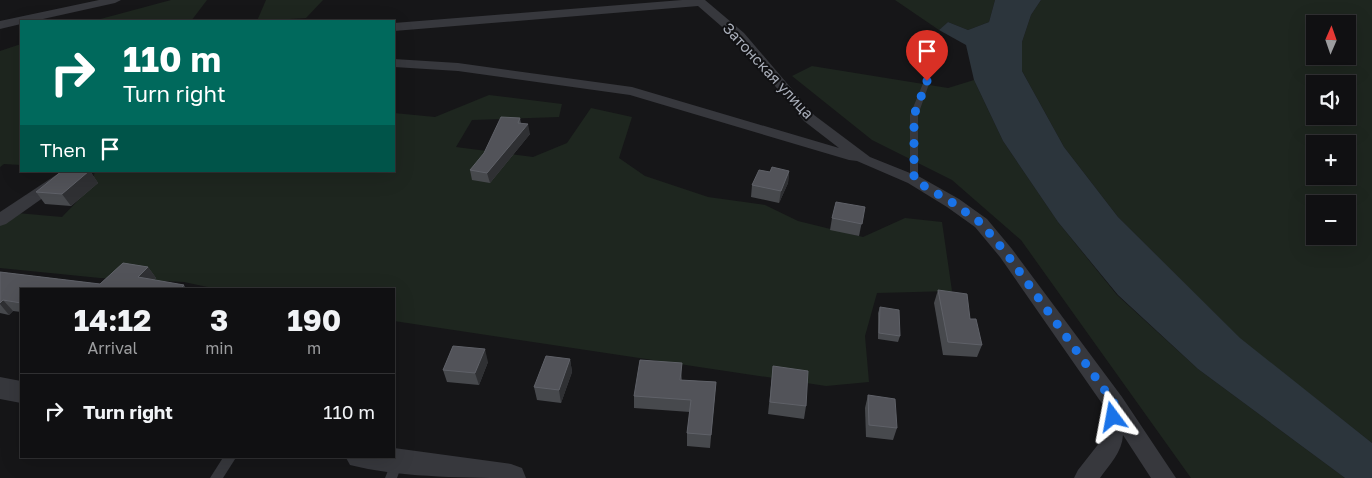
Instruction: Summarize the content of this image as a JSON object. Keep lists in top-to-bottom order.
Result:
{
  "streets": {
    "street": ["Затонская улица"]
  },
  "north": "top",
  "page": {
    "map_buttons": ["+", "−"],
    "turn": ["110 m", "Turn right"],
    "then": "Then",
    "eta": [
      "14:12",
      "Arrival",
      "3",
      "min",
      "190",
      "m"
    ],
    "list": [
      {
        "name": "Turn right",
        "value": "110 m"
      }
    ]
  }
}
